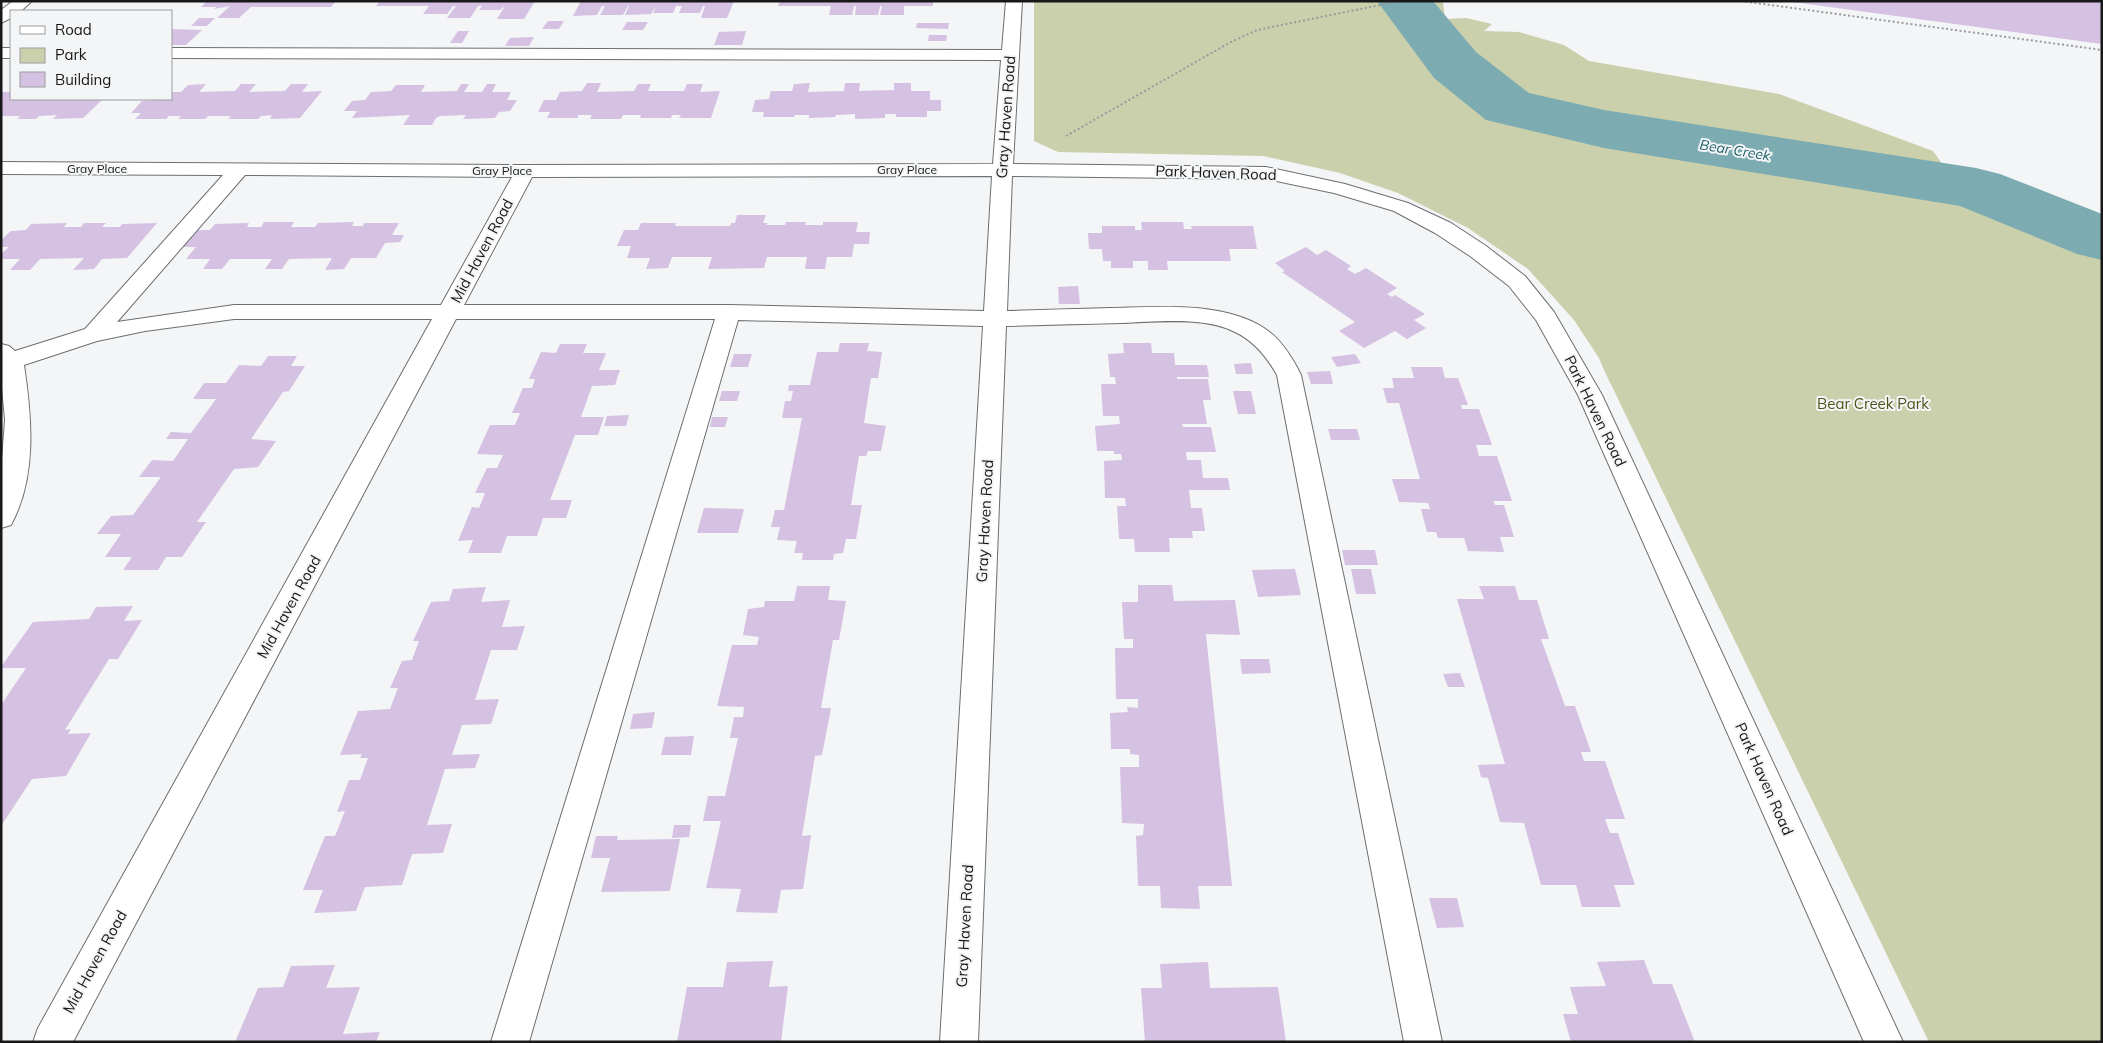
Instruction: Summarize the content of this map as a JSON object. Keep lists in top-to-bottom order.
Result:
{
  "streets": {
    "street": [
      "Gray Haven Road",
      "Gray Place",
      "Park Haven Road",
      "Mid Haven Road"
    ]
  },
  "crossings": [
    ["Gray Haven Road", "Gray Place"],
    ["Gray Haven Road", "Park Haven Road"],
    ["Gray Place", "Park Haven Road"],
    ["Gray Place", "Mid Haven Road"]
  ],
  "water": ["Bear Creek"],
  "parks": ["Bear Creek Park"],
  "legend": ["Road", "Park", "Building"]
}
